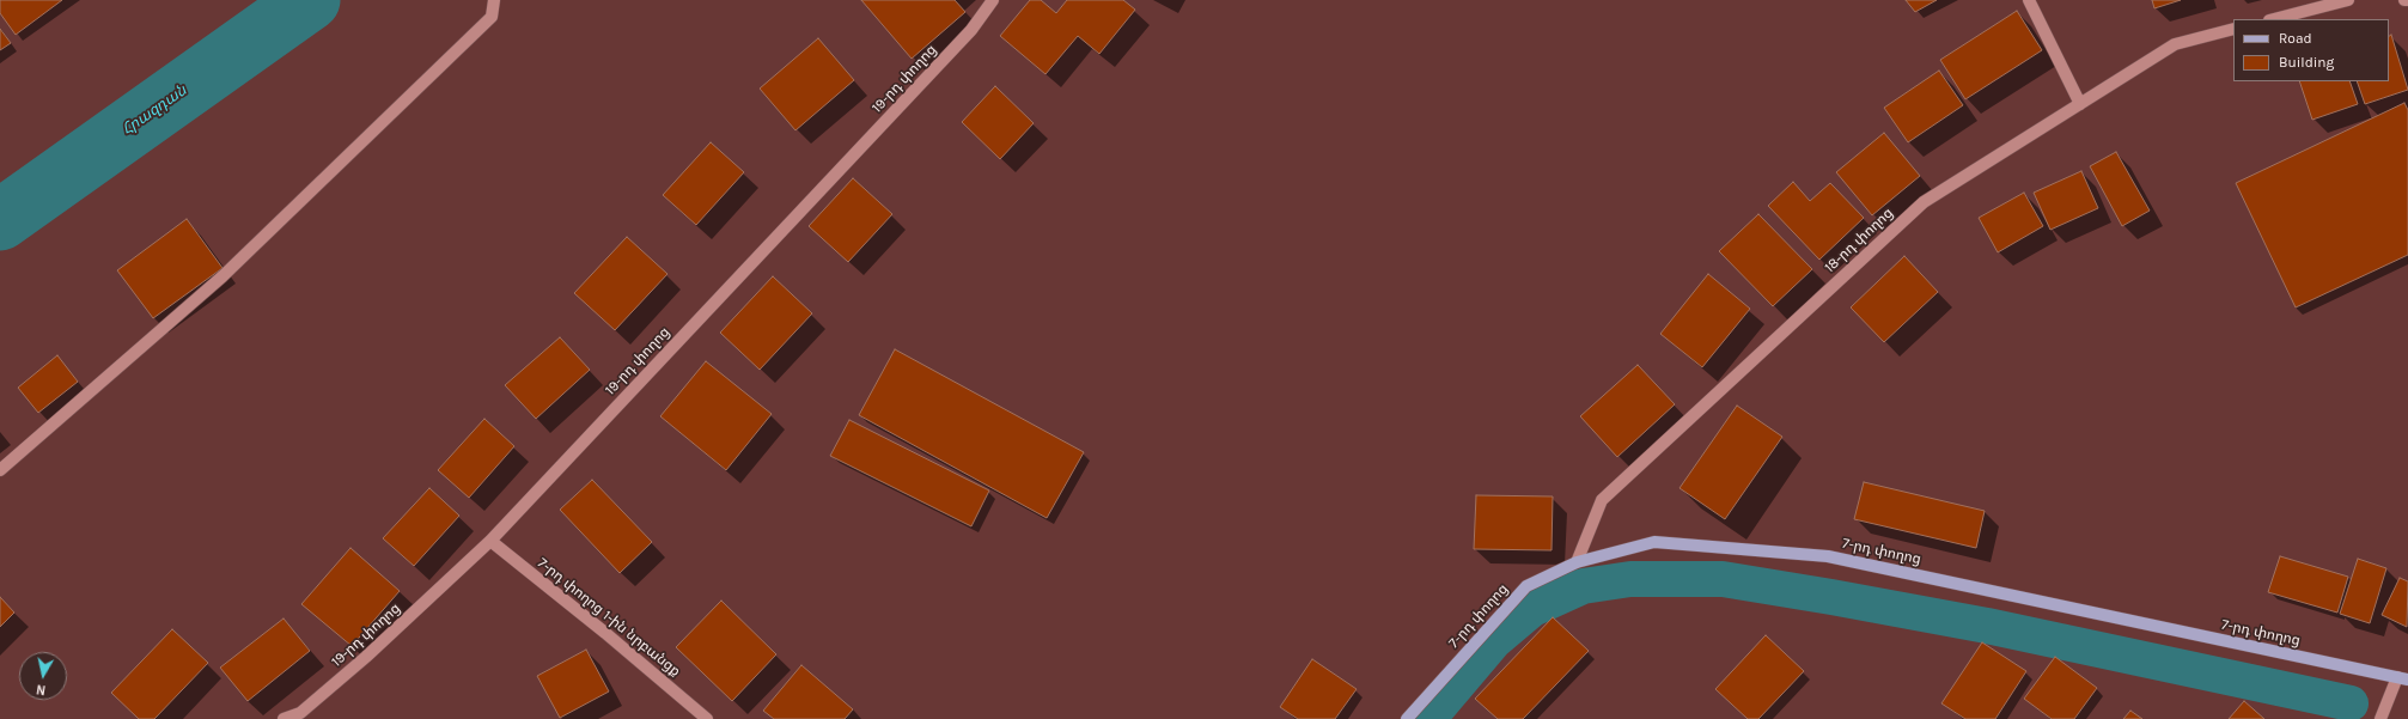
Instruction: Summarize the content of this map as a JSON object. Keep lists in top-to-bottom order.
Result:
{
  "streets": {
    "main road": ["7-րդ փողոց"],
    "street": ["19-րդ փողոց", "18-րդ փողոց", "7-րդ փողոց 1-ին նրբանցք"]
  },
  "crossings": [
    ["19-րդ փողոց", "7-րդ փողոց 1-ին նրբանցք"],
    ["18-րդ փողոց", "7-րդ փողոց"]
  ],
  "water": ["Հրազդան"],
  "legend": ["Road", "Building"],
  "north": "bottom"
}
